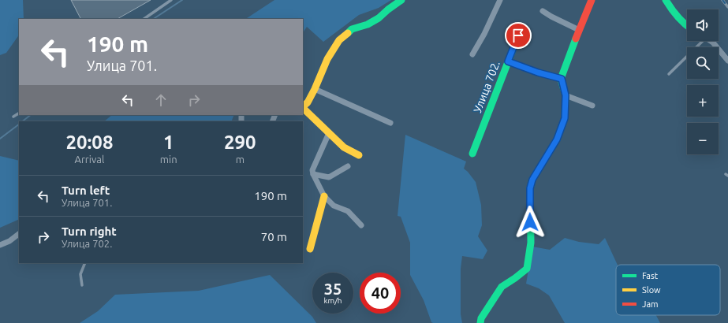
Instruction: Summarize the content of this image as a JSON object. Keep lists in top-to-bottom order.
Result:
{
  "streets": {
    "street": ["Улица 702."]
  },
  "legend": ["Fast", "Slow", "Jam"],
  "page": {
    "map_buttons": ["+", "−"],
    "turn": ["190 m", "Улица 701."],
    "eta": [
      "20:08",
      "Arrival",
      "1",
      "min",
      "290",
      "m"
    ],
    "list": [
      {
        "name": "Turn left",
        "note": "Улица 701.",
        "value": "190 m"
      },
      {
        "name": "Turn right",
        "note": "Улица 702.",
        "value": "70 m"
      }
    ],
    "speed": "35 km/h",
    "limit": "40"
  }
}
